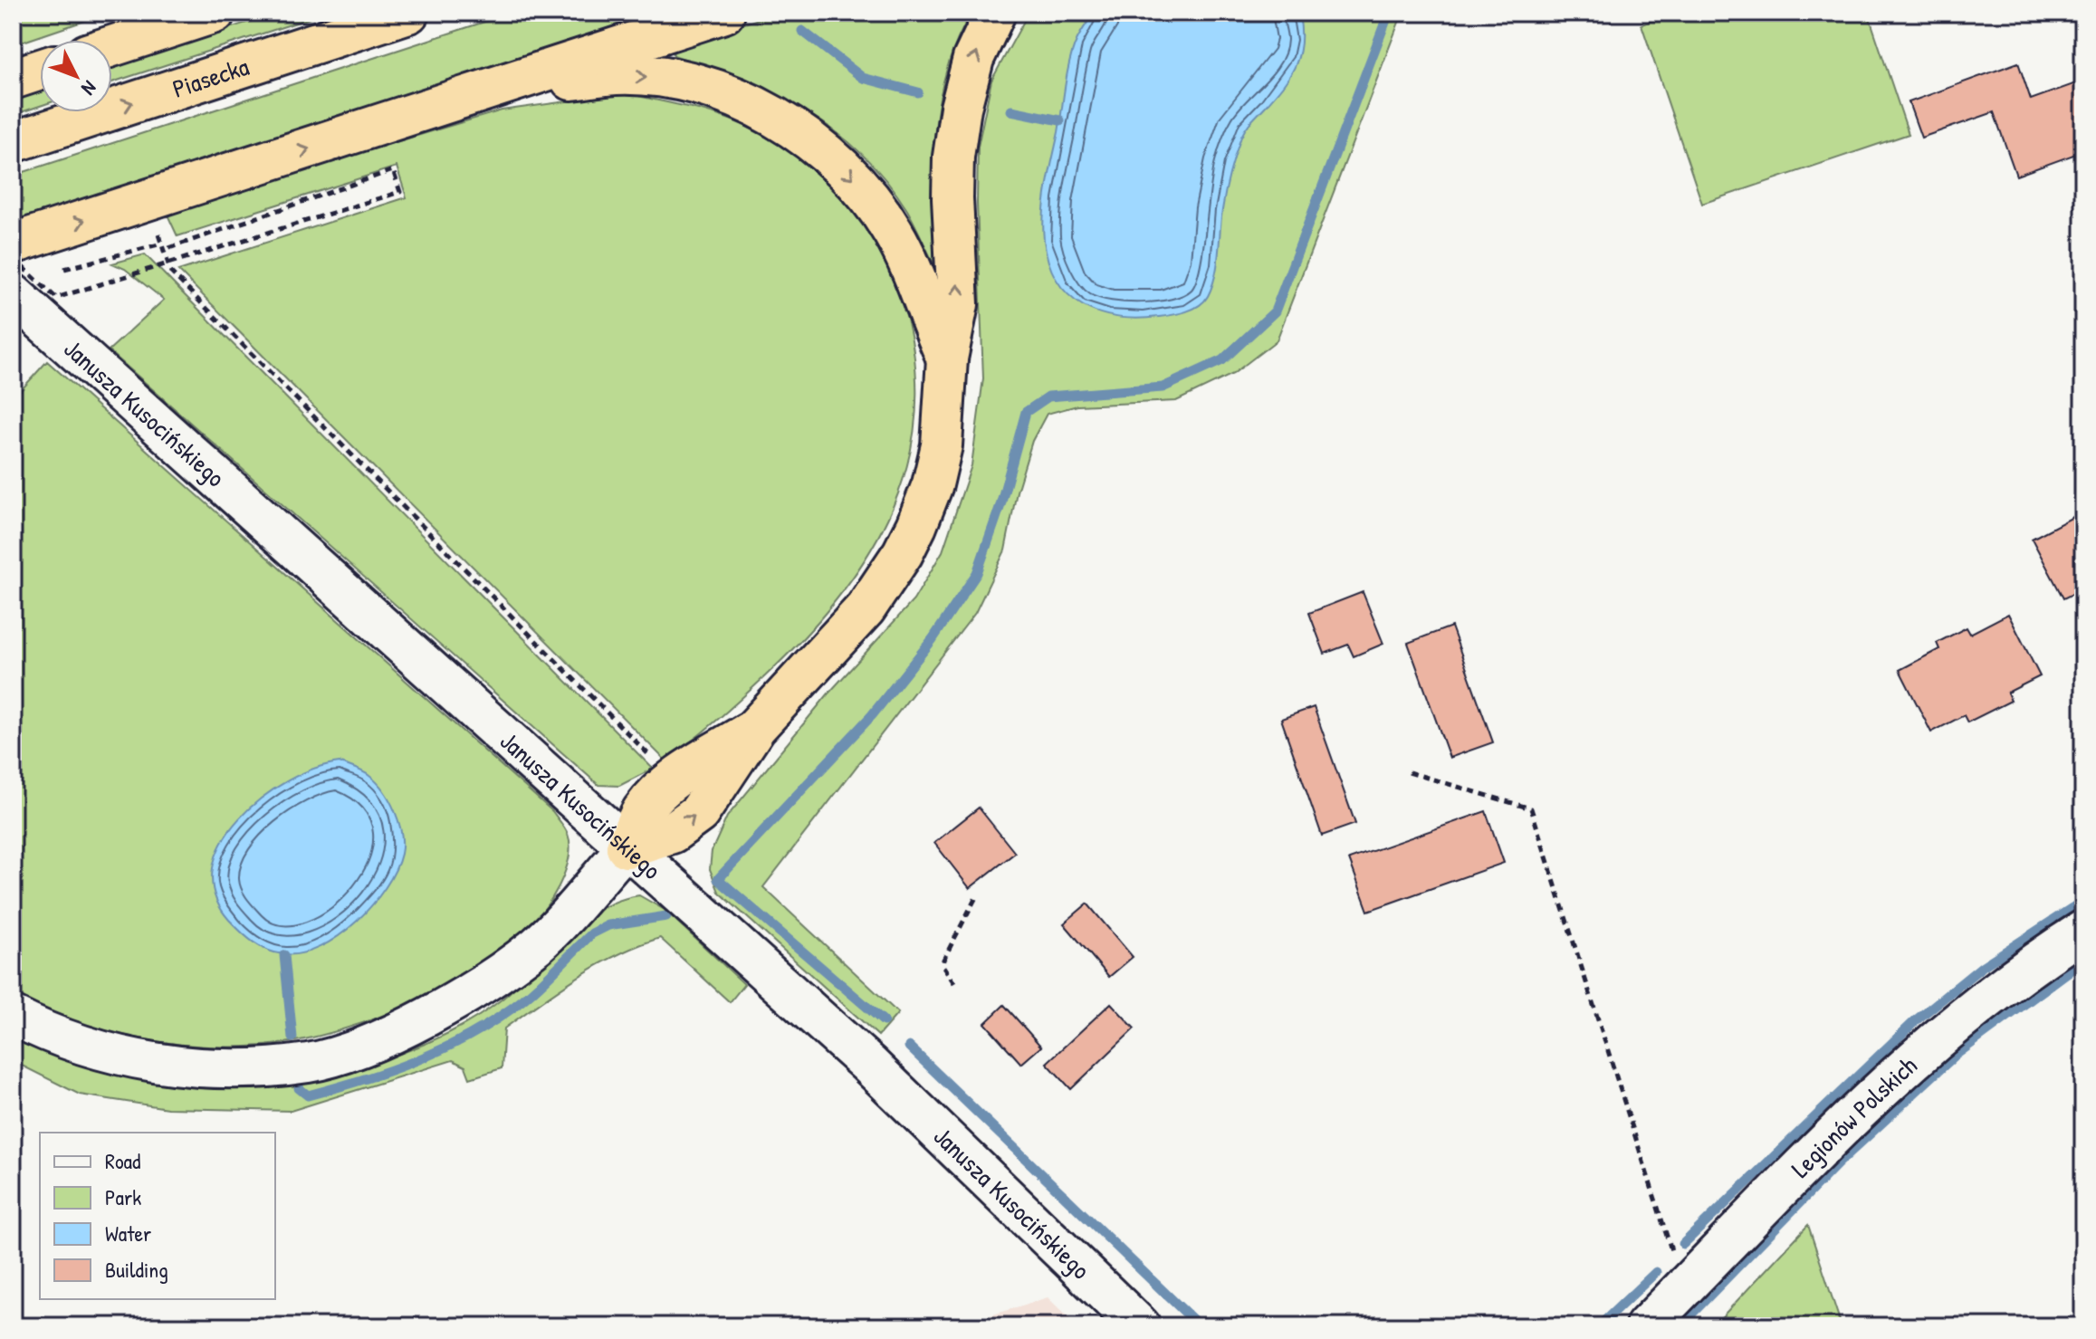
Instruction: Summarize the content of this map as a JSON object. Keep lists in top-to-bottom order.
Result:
{
  "streets": {
    "highway": ["Piasecka"],
    "street": ["Janusza Kusocińskiego", "Legionów Polskich"]
  },
  "legend": [
    "Road",
    "Park",
    "Water",
    "Building"
  ],
  "north": "bottom right"
}
